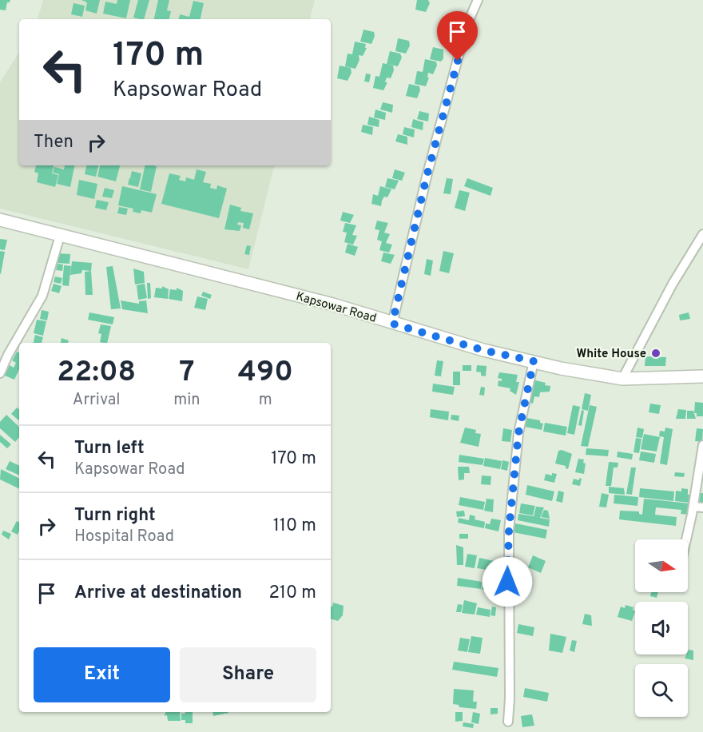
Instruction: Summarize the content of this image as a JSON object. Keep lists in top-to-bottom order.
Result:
{
  "streets": {
    "main road": ["Kapsowar Road"]
  },
  "places": ["White House"],
  "north": "right",
  "page": {
    "turn": ["170 m", "Kapsowar Road"],
    "then": "Then",
    "eta": [
      "22:08",
      "Arrival",
      "7",
      "min",
      "490",
      "m"
    ],
    "list": [
      {
        "name": "Turn left",
        "note": "Kapsowar Road",
        "value": "170 m"
      },
      {
        "name": "Turn right",
        "note": "Hospital Road",
        "value": "110 m"
      },
      {
        "name": "Arrive at destination",
        "value": "210 m"
      }
    ],
    "buttons": ["Exit", "Share"]
  }
}
